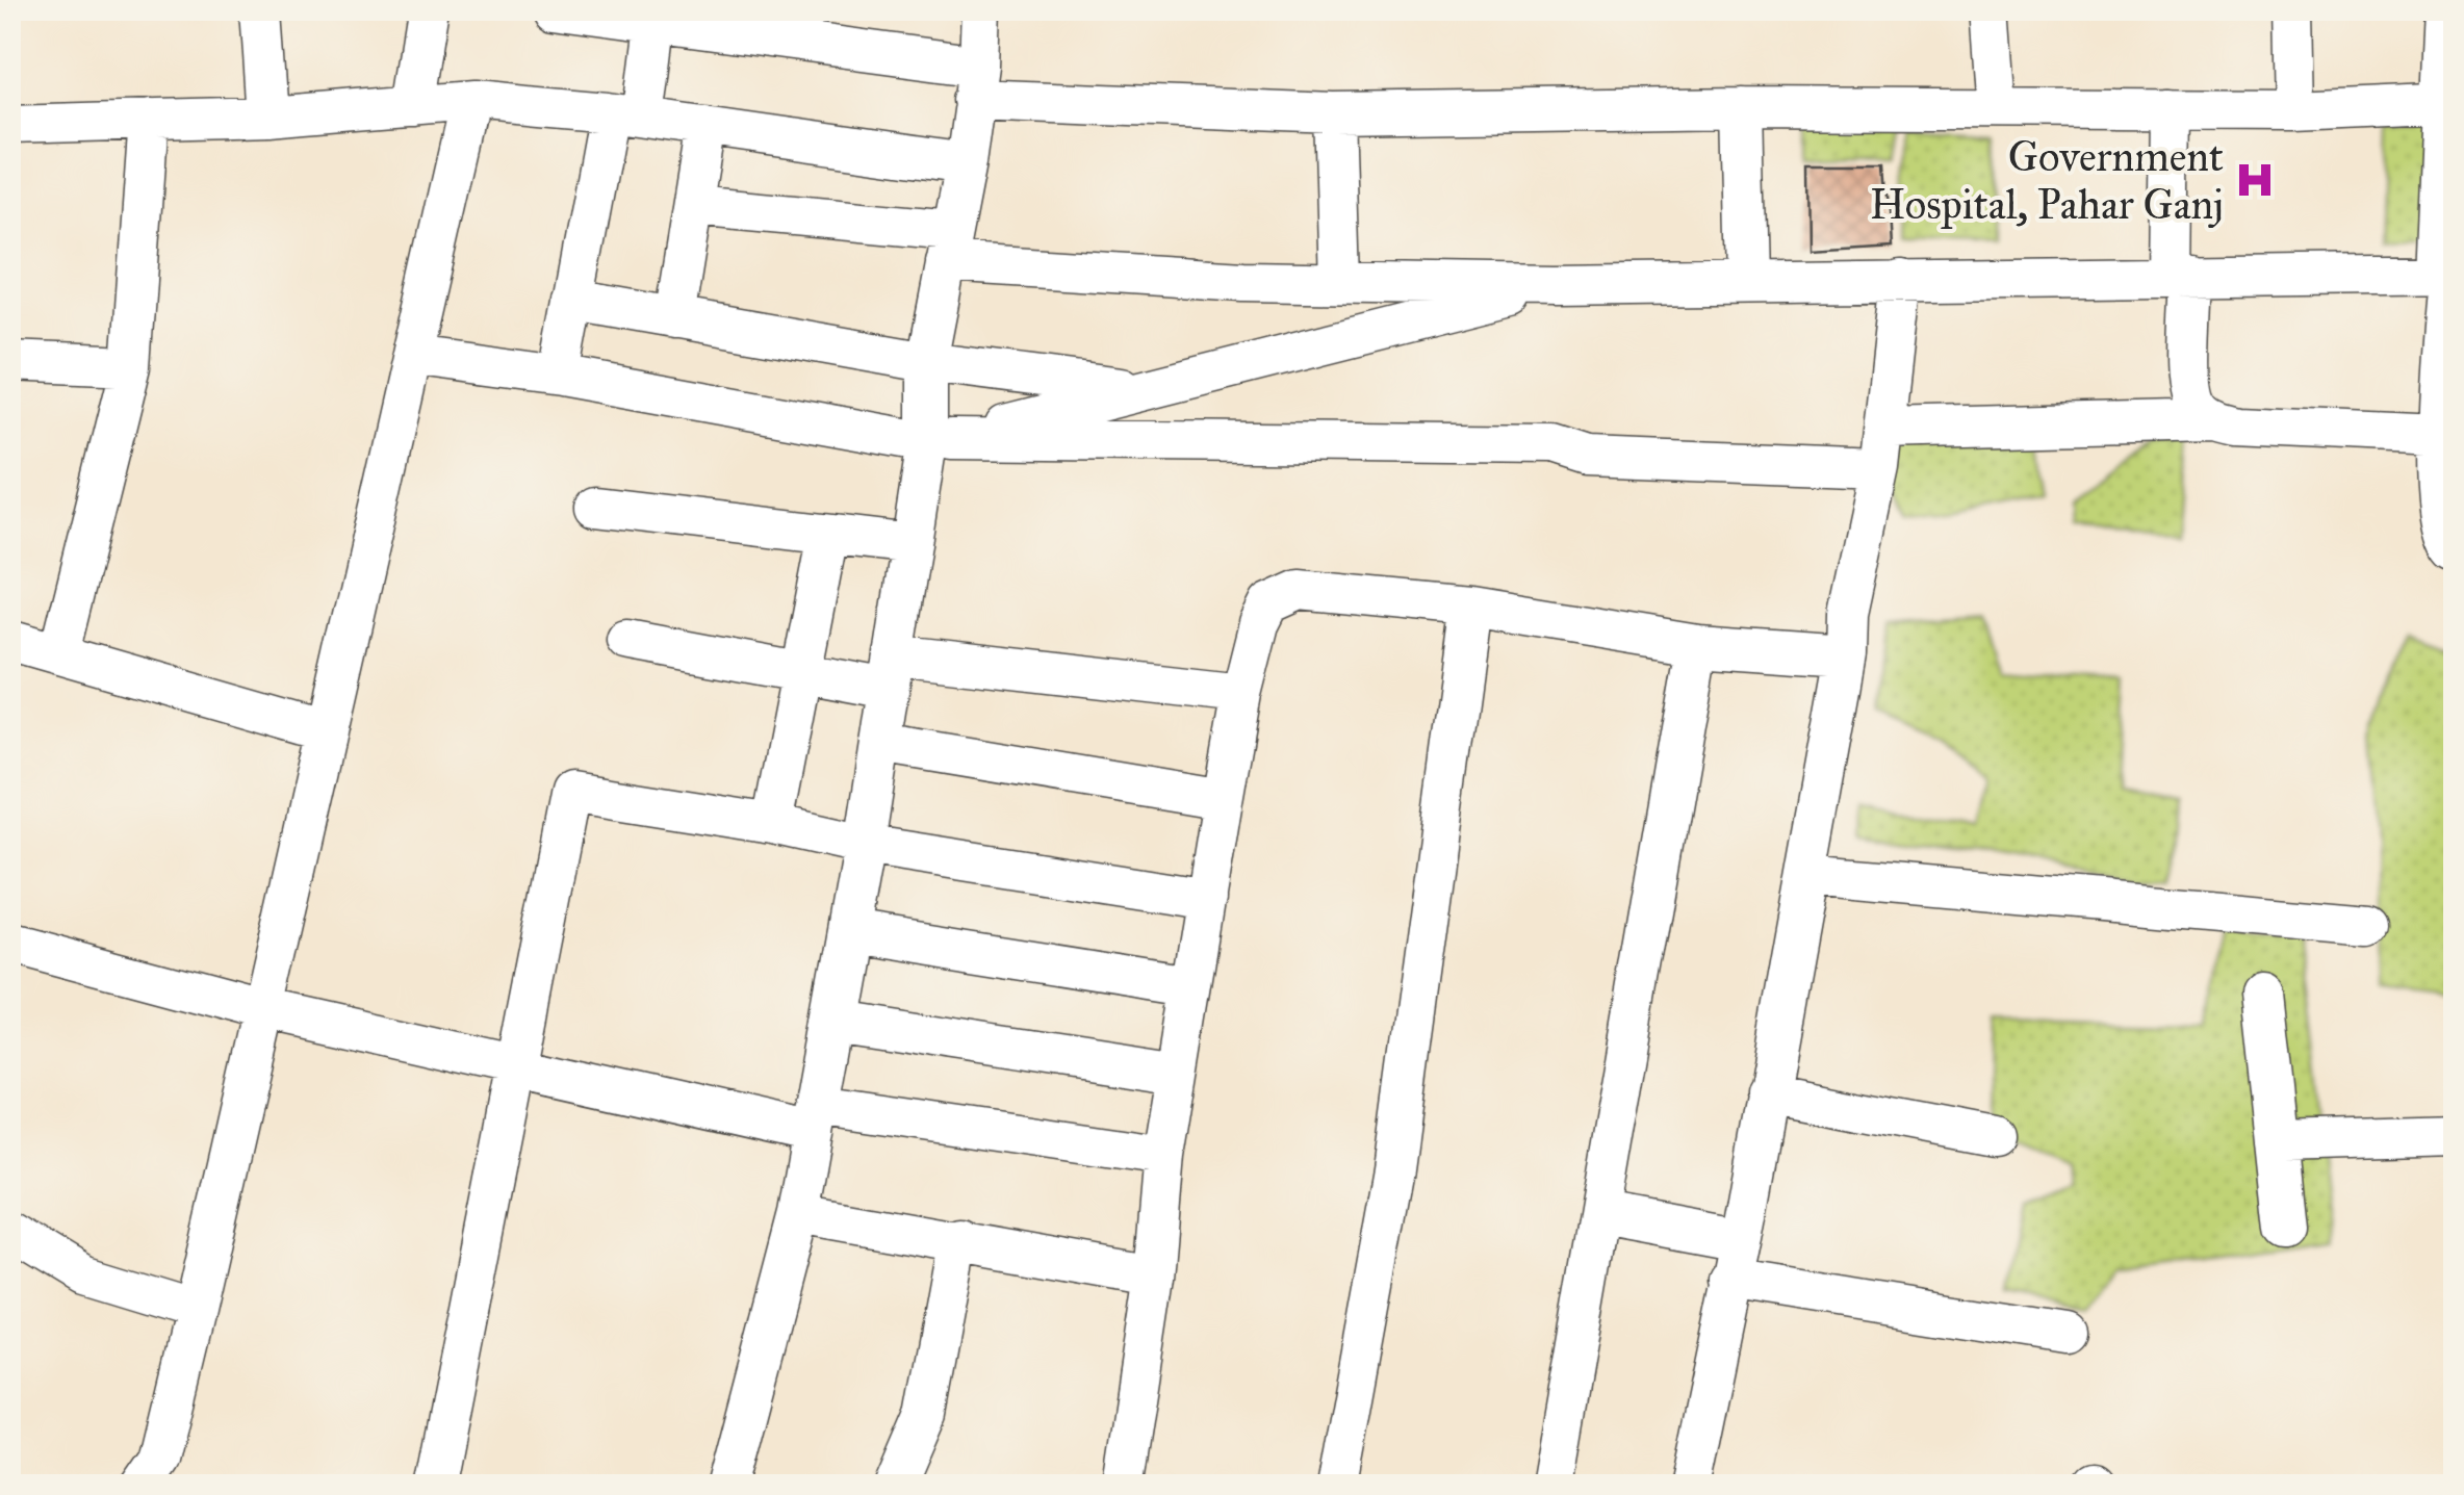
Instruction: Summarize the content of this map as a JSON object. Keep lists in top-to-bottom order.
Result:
{
  "places": {
    "hospital": ["Government Hospital, Pahar Ganj"]
  }
}
